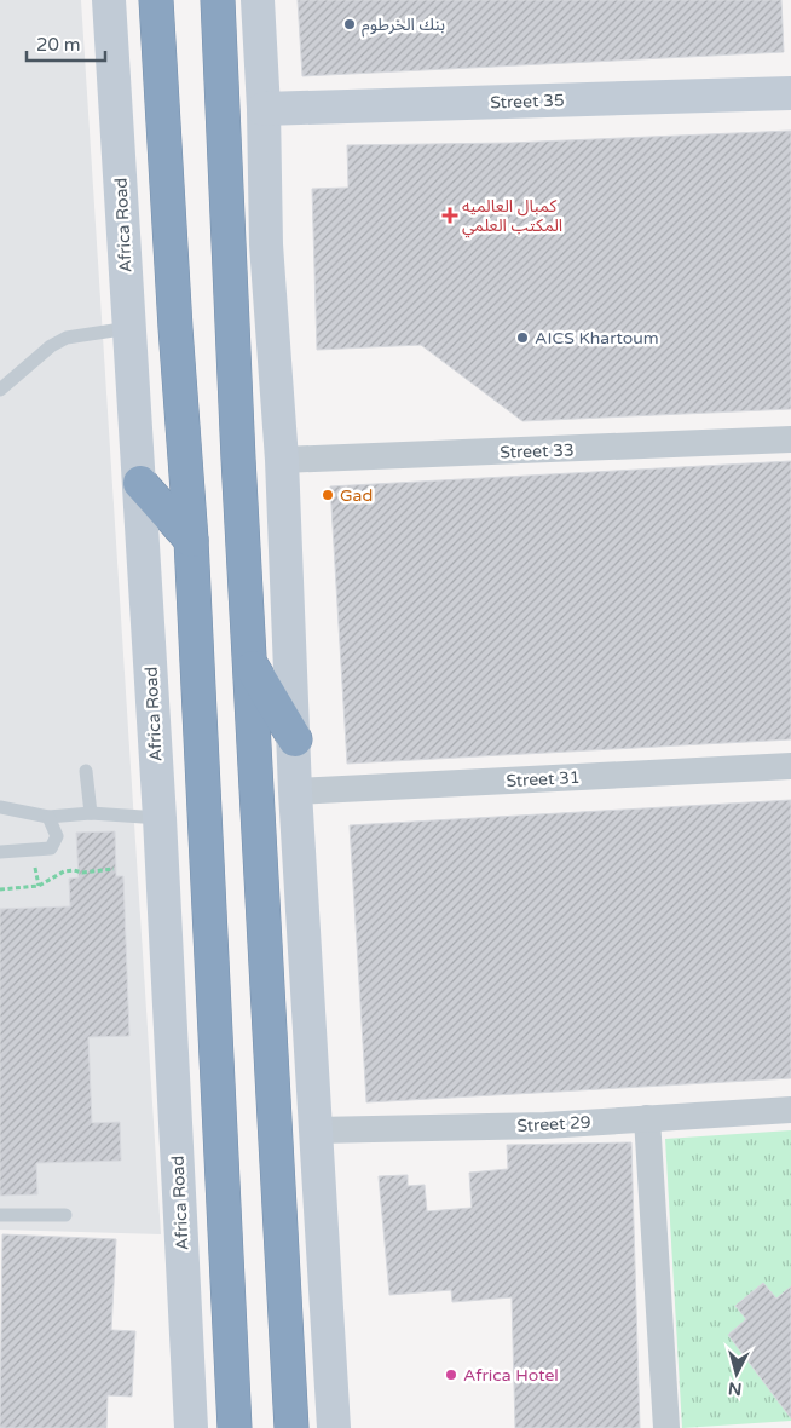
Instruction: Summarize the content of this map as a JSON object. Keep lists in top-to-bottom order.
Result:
{
  "streets": {
    "street": [
      "Street 35",
      "Africa Road",
      "Street 33",
      "Street 31",
      "Street 29"
    ]
  },
  "places": {
    "other": [
      "بنك الخرطوم",
      "AICS Khartoum",
      "Gad",
      "Africa Hotel"
    ],
    "health": ["كمبال العالميه المكتب العلمي"]
  },
  "scale_bar": "20 m",
  "north": "bottom"
}
